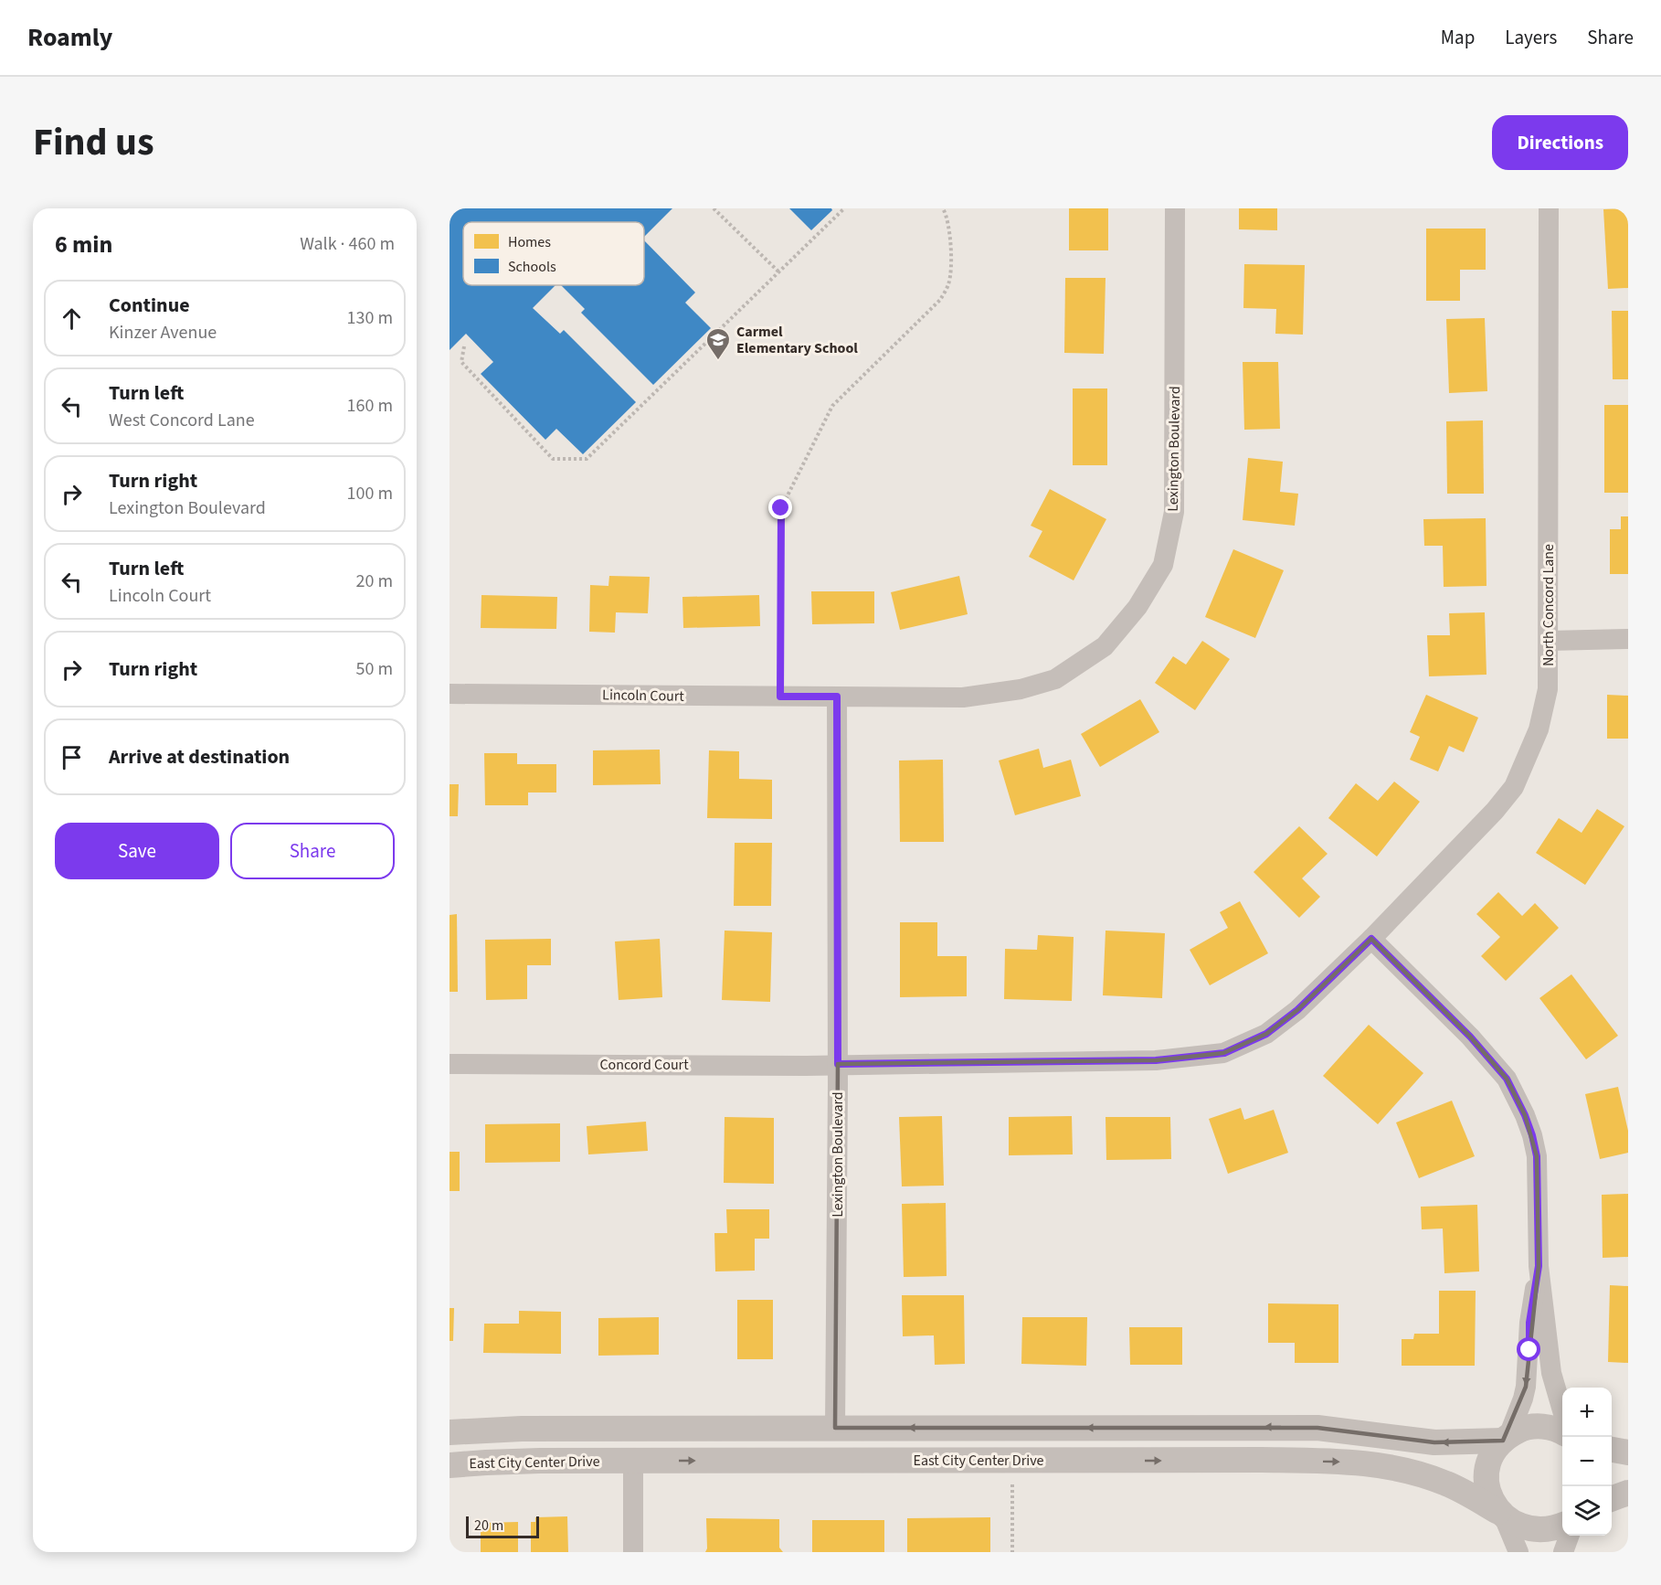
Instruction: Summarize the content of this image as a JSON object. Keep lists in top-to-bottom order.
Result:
{
  "streets": {
    "street": [
      "Lexington Boulevard",
      "North Concord Lane",
      "Lincoln Court",
      "Concord Court",
      "East City Center Drive"
    ]
  },
  "crossings": [
    ["Lexington Boulevard", "North Concord Lane"],
    ["Lexington Boulevard", "Lincoln Court"],
    ["Lexington Boulevard", "Concord Court"],
    ["North Concord Lane", "Concord Court"]
  ],
  "places": {
    "school or university": ["Carmel Elementary School"]
  },
  "legend": ["Homes", "Schools"],
  "scale_bar": "20 m",
  "page": {
    "header": "Roamly",
    "nav": ["Map", "Layers", "Share"],
    "title": "Find us",
    "buttons": [
      "Directions",
      ["Save", "Share"]
    ],
    "heading": ["6 min", "Walk · 460 m"],
    "list": [
      ["Continue", "Kinzer Avenue", "130 m"],
      ["Turn left", "West Concord Lane", "160 m"],
      ["Turn right", "Lexington Boulevard", "100 m"],
      ["Turn left", "Lincoln Court", "20 m"],
      ["Turn right", "50 m"],
      "Arrive at destination"
    ],
    "map_buttons": ["+", "−"],
    "scale": "20 m"
  }
}
